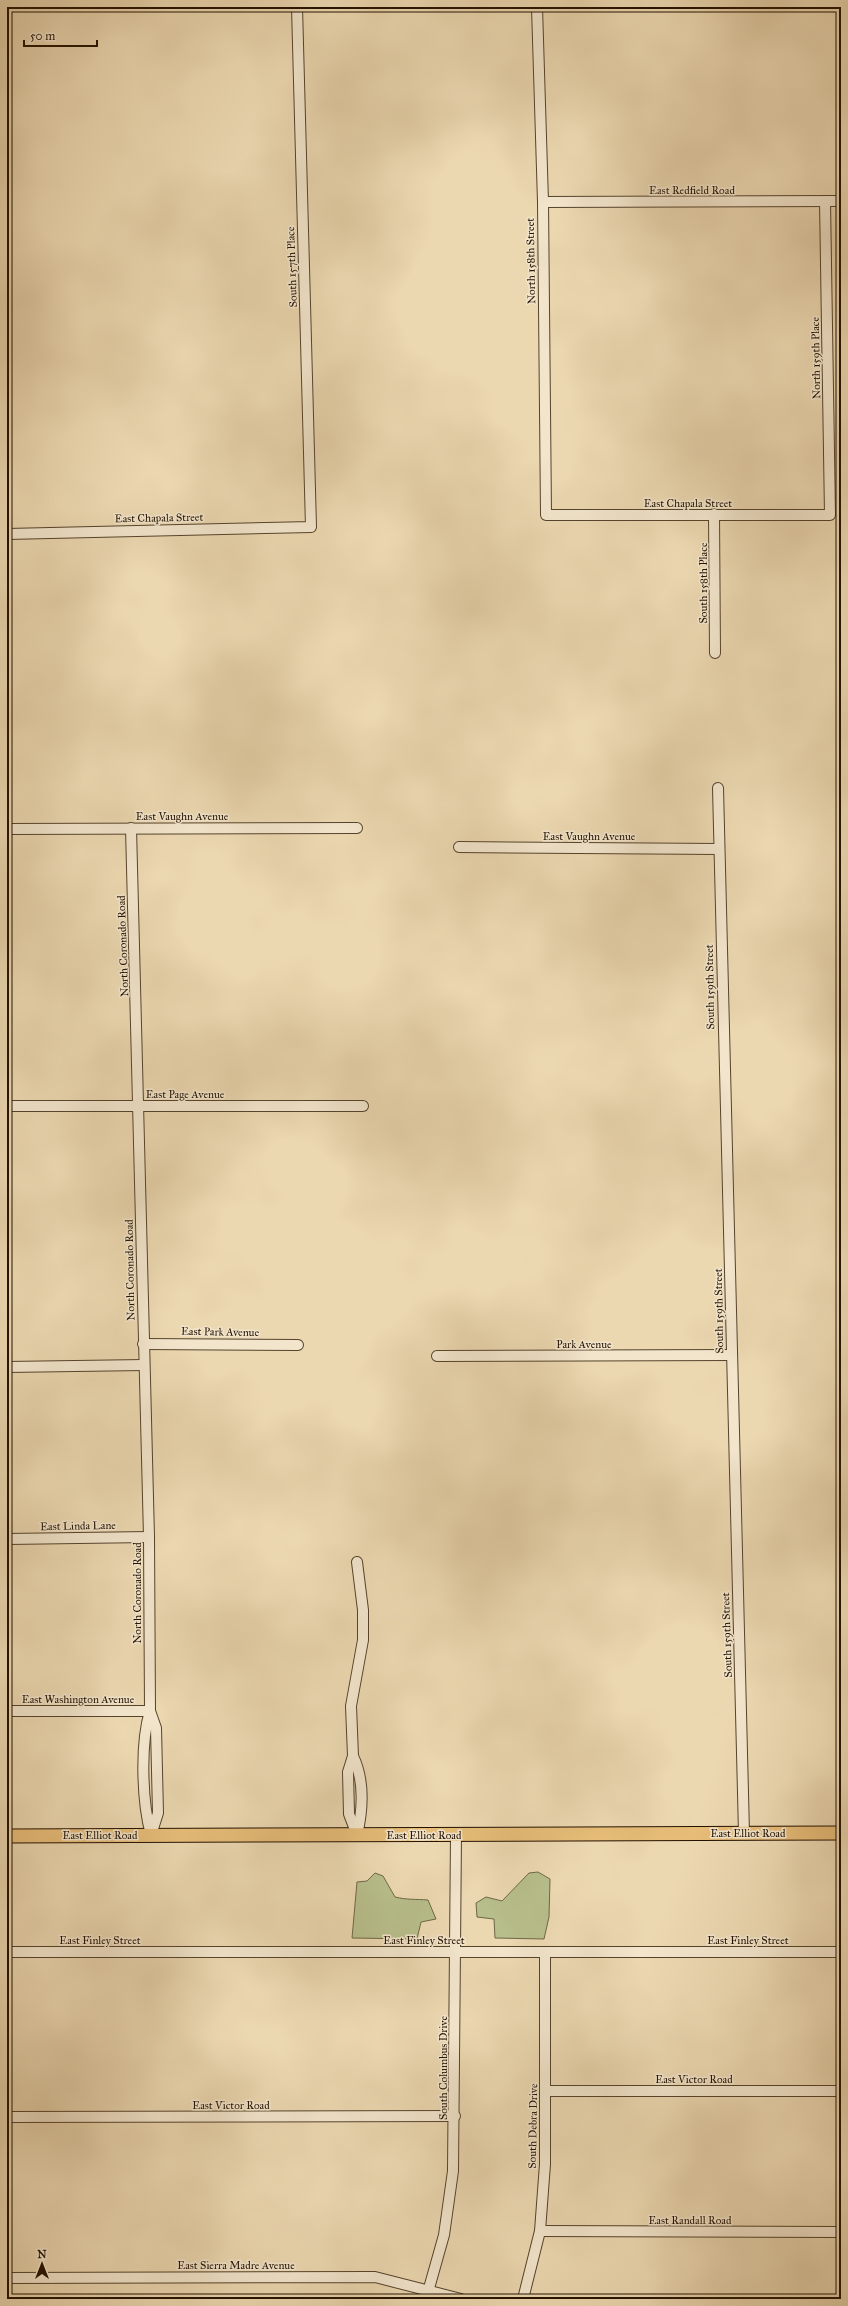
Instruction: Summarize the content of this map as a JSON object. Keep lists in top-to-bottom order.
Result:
{
  "streets": {
    "main road": ["East Elliot Road"],
    "street": [
      "East Redfield Road",
      "North 158th Street",
      "South 157th Place",
      "North 159th Place",
      "East Chapala Street",
      "South 158th Place",
      "East Vaughn Avenue",
      "North Coronado Road",
      "South 159th Street",
      "East Page Avenue",
      "East Park Avenue",
      "Park Avenue",
      "East Linda Lane",
      "East Washington Avenue",
      "East Finley Street",
      "South Columbus Drive",
      "East Victor Road",
      "South Debra Drive",
      "East Randall Road",
      "East Sierra Madre Avenue"
    ]
  },
  "crossings": [
    ["East Redfield Road", "North 158th Street"],
    ["East Redfield Road", "North 159th Place"],
    ["North 158th Street", "East Chapala Street"],
    ["South 157th Place", "East Chapala Street"],
    ["North 159th Place", "East Chapala Street"],
    ["East Chapala Street", "South 158th Place"],
    ["East Vaughn Avenue", "North Coronado Road"],
    ["East Vaughn Avenue", "South 159th Street"],
    ["North Coronado Road", "East Page Avenue"],
    ["North Coronado Road", "East Park Avenue"],
    ["North Coronado Road", "East Linda Lane"],
    ["North Coronado Road", "East Washington Avenue"],
    ["North Coronado Road", "East Elliot Road"],
    ["South 159th Street", "Park Avenue"],
    ["South 159th Street", "East Elliot Road"],
    ["East Elliot Road", "South Columbus Drive"],
    ["East Finley Street", "South Columbus Drive"],
    ["East Finley Street", "South Debra Drive"],
    ["South Columbus Drive", "East Victor Road"],
    ["South Columbus Drive", "East Sierra Madre Avenue"],
    ["East Victor Road", "South Debra Drive"],
    ["South Debra Drive", "East Randall Road"]
  ],
  "scale_bar": "50 m",
  "north": "top"
}
